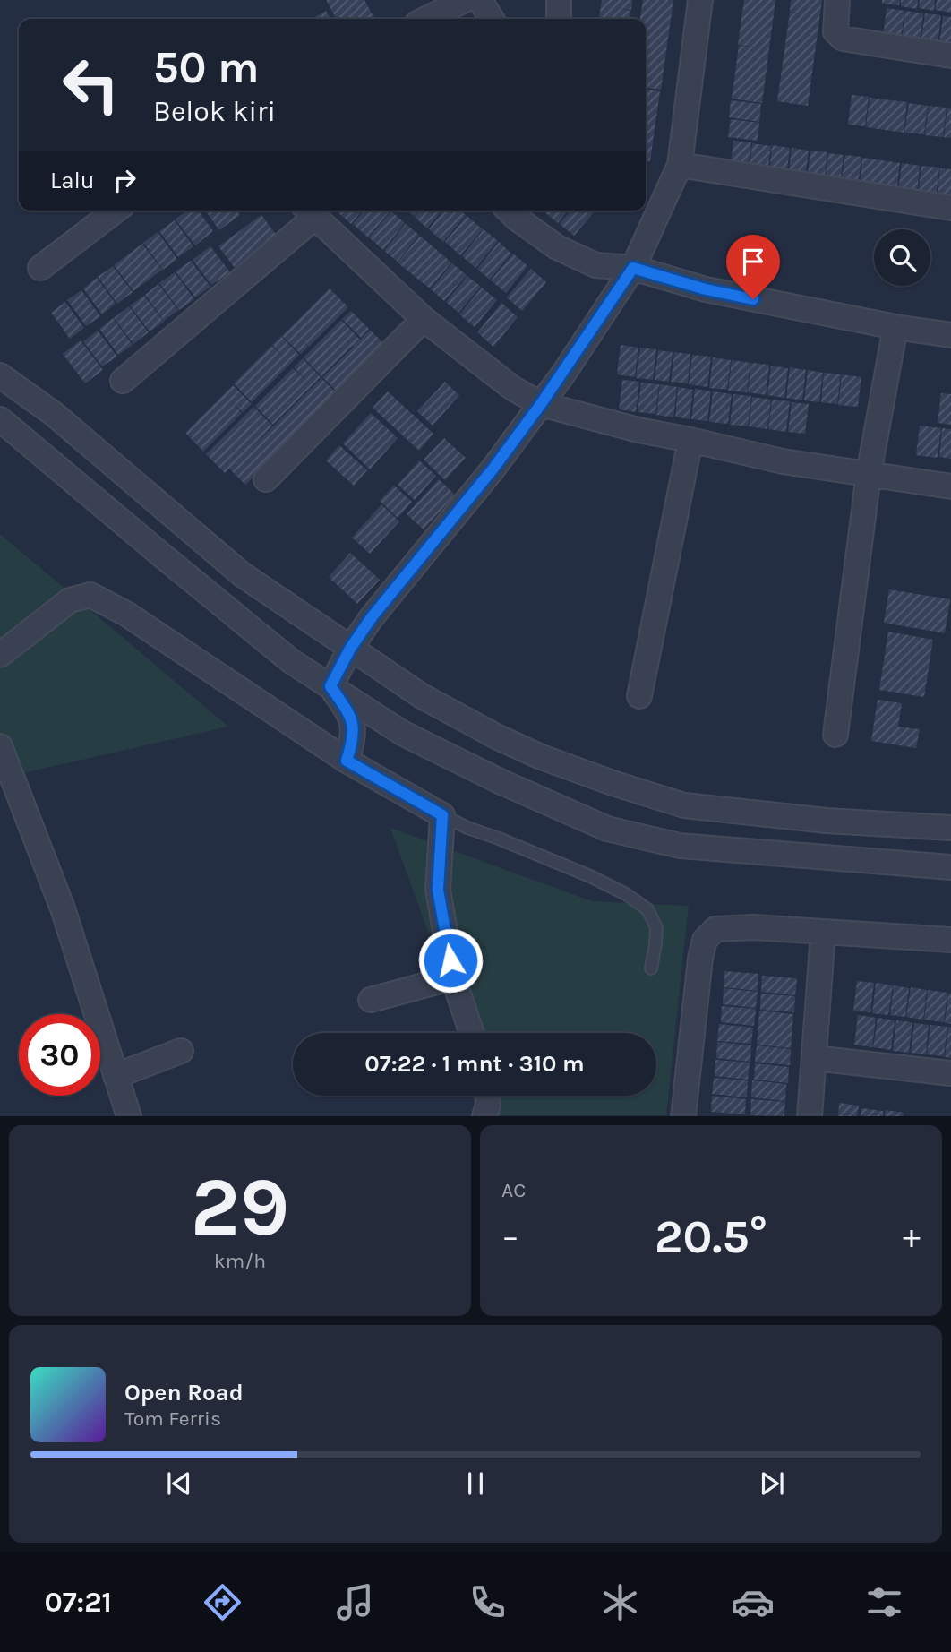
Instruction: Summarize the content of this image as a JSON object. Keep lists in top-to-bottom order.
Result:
{
  "page": {
    "turn": ["50 m", "Belok kiri"],
    "then": "Lalu",
    "limit": "30",
    "trip": "07:22 · 1 mnt · 310 m",
    "tile": [
      ["29", "km/h"],
      "AC"
    ],
    "heat": ["−", "20.5°", "+"],
    "song": ["Open Road", "Tom Ferris"],
    "tabs": "07:21"
  }
}
